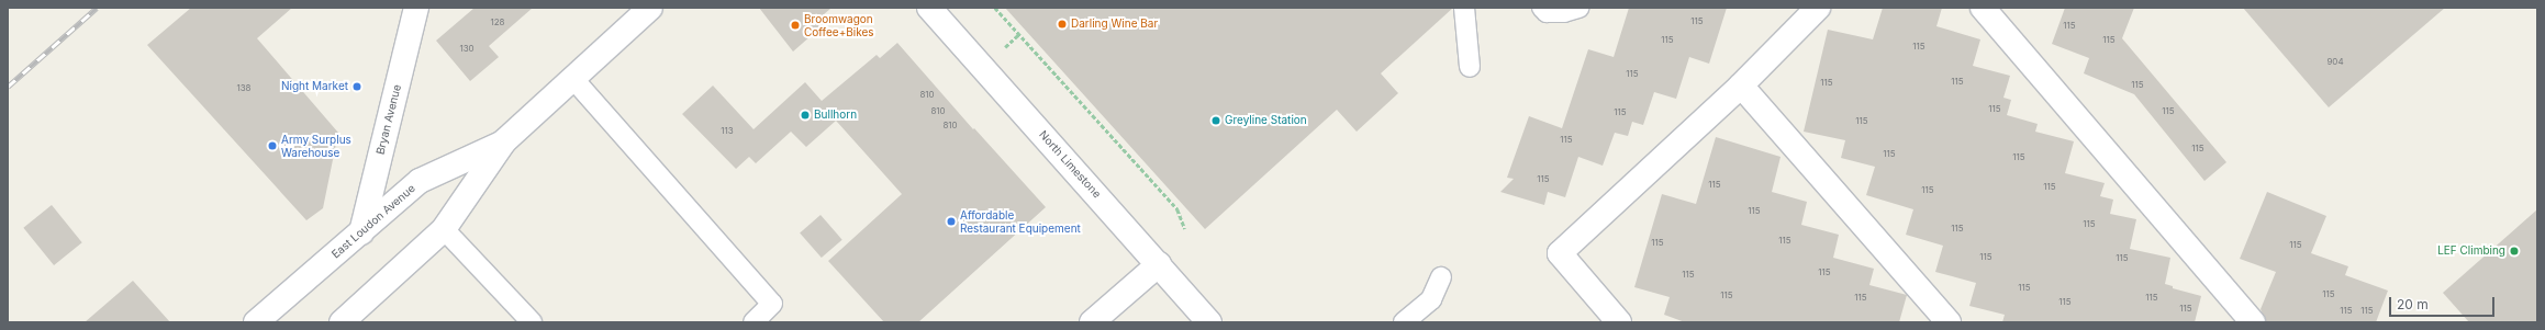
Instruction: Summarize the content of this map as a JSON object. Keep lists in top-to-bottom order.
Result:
{
  "streets": {
    "street": ["Bryan Avenue", "North Limestone", "East Loudon Avenue"]
  },
  "crossings": [
    ["Bryan Avenue", "East Loudon Avenue"]
  ],
  "places": [
    "Darling Wine Bar",
    "Broomwagon Coffee+Bikes",
    "Night Market",
    "Bullhorn",
    "Greyline Station",
    "Army Surplus Warehouse",
    "Affordable Restaurant Equipement",
    "LEF Climbing"
  ],
  "house_numbers": [
    "115",
    "128",
    "115",
    "115",
    "115",
    "115",
    "130",
    "904",
    "115",
    "115",
    "115",
    "115",
    "138",
    "810",
    "115",
    "810",
    "115",
    "115",
    "115",
    "810",
    "113",
    "115",
    "115",
    "115",
    "115",
    "115",
    "115",
    "115",
    "115",
    "115",
    "115",
    "115",
    "115",
    "115",
    "115",
    "115",
    "115",
    "115",
    "115",
    "115",
    "115",
    "115",
    "115",
    "115",
    "115",
    "115",
    "115",
    "115"
  ],
  "scale_bar": "20 m"
}
